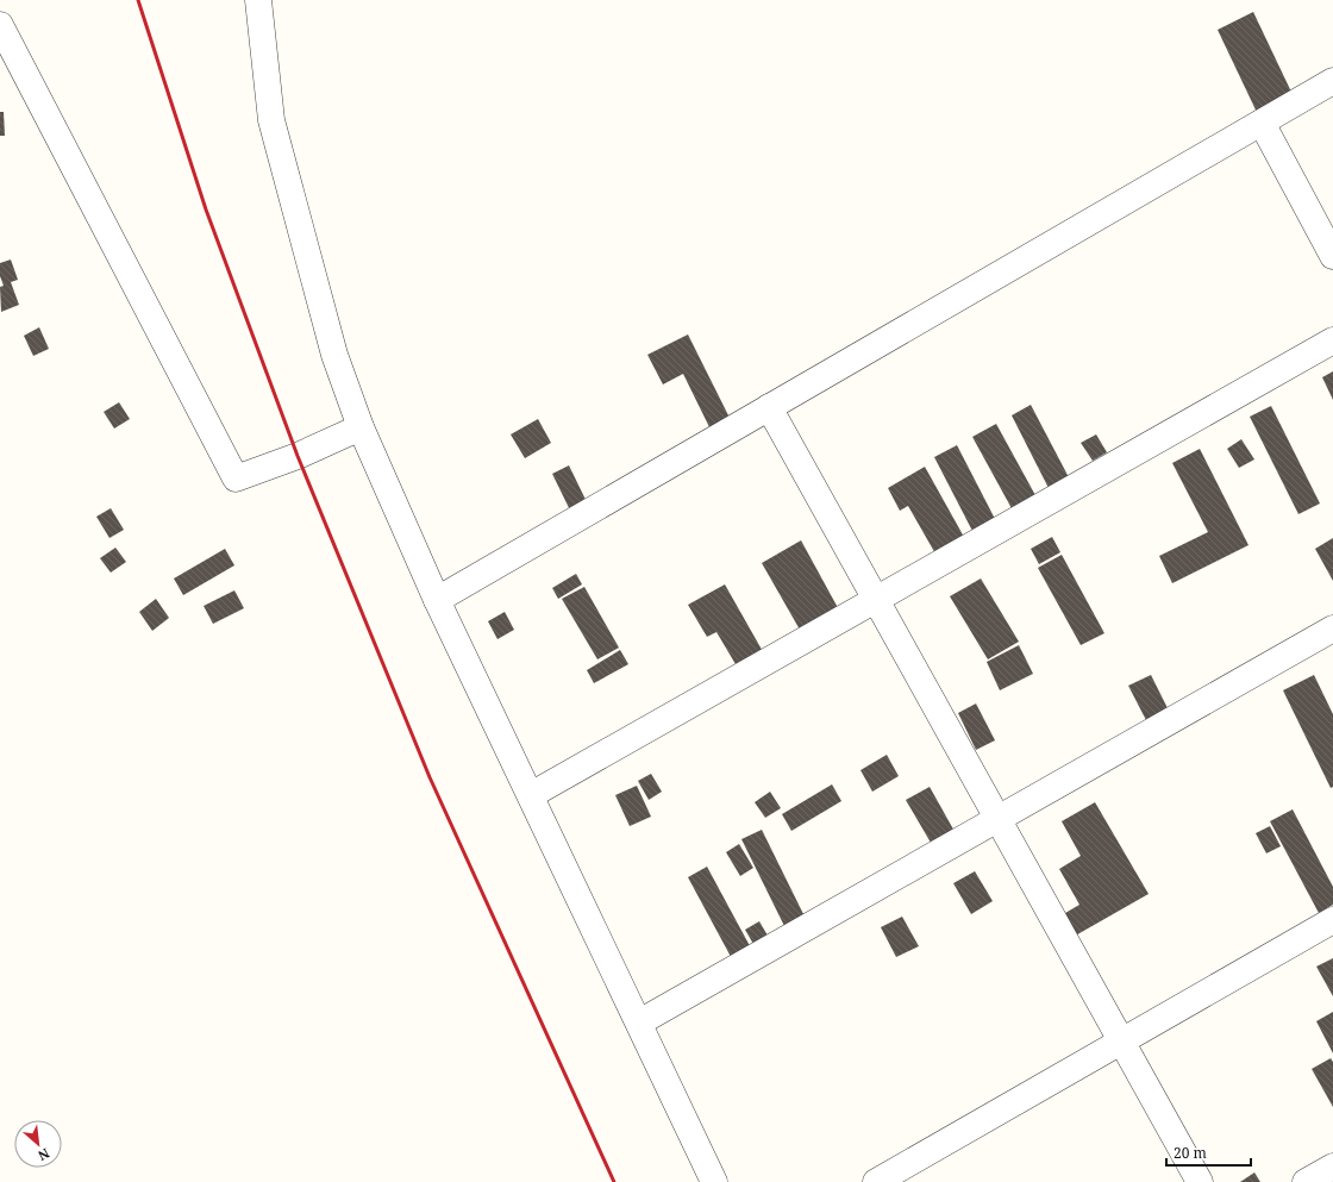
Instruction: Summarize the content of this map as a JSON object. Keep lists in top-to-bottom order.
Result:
{
  "scale_bar": "20 m",
  "north": "bottom right"
}
